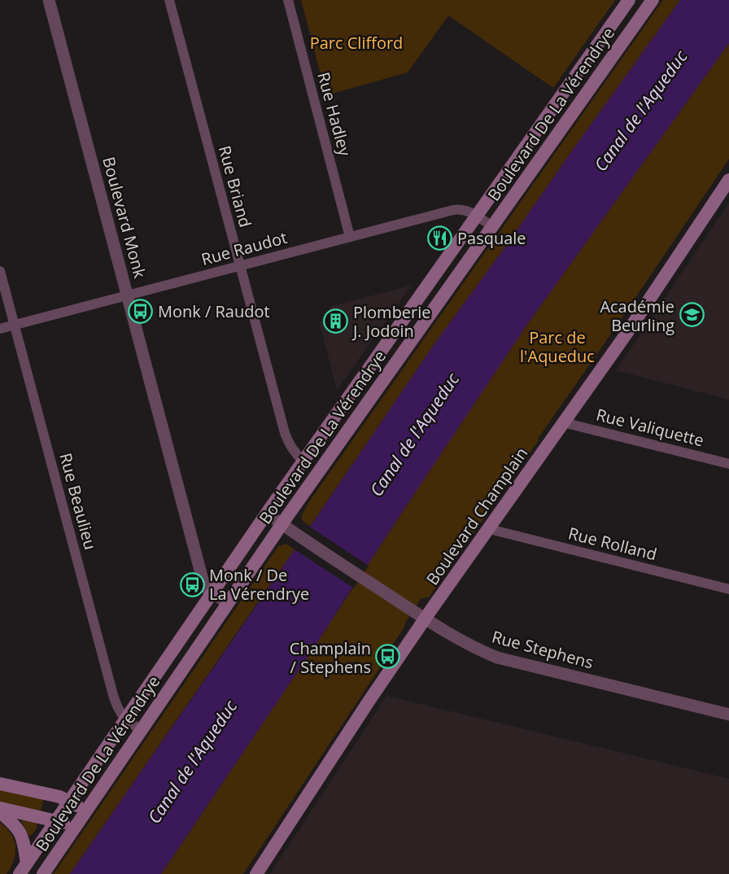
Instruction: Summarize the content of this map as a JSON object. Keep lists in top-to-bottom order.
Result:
{
  "streets": {
    "main road": ["Boulevard De La Vérendrye", "Boulevard Champlain"],
    "street": [
      "Rue Hadley",
      "Rue Briand",
      "Boulevard Monk",
      "Rue Raudot",
      "Rue Valiquette",
      "Rue Beaulieu",
      "Rue Rolland",
      "Rue Stephens"
    ]
  },
  "crossings": [
    ["Rue Hadley", "Rue Raudot"],
    ["Boulevard De La Vérendrye", "Rue Briand"],
    ["Boulevard De La Vérendrye", "Boulevard Monk"],
    ["Boulevard De La Vérendrye", "Rue Raudot"],
    ["Boulevard De La Vérendrye", "Rue Beaulieu"],
    ["Boulevard De La Vérendrye", "Rue Stephens"],
    ["Rue Briand", "Rue Raudot"],
    ["Boulevard Monk", "Rue Raudot"],
    ["Rue Raudot", "Rue Beaulieu"],
    ["Rue Valiquette", "Boulevard Champlain"],
    ["Boulevard Champlain", "Rue Rolland"],
    ["Boulevard Champlain", "Rue Stephens"]
  ],
  "water": ["Canal de l'Aqueduc"],
  "parks": ["Parc Clifford", "Parc de l'Aqueduc"],
  "places": {
    "restaurant": ["Pasquale"],
    "bus stop": ["Monk / Raudot", "Monk / De La Vérendrye", "Champlain / Stephens"],
    "school or university": ["Académie Beurling"],
    "building": ["Plomberie J. Jodoin"]
  }
}
